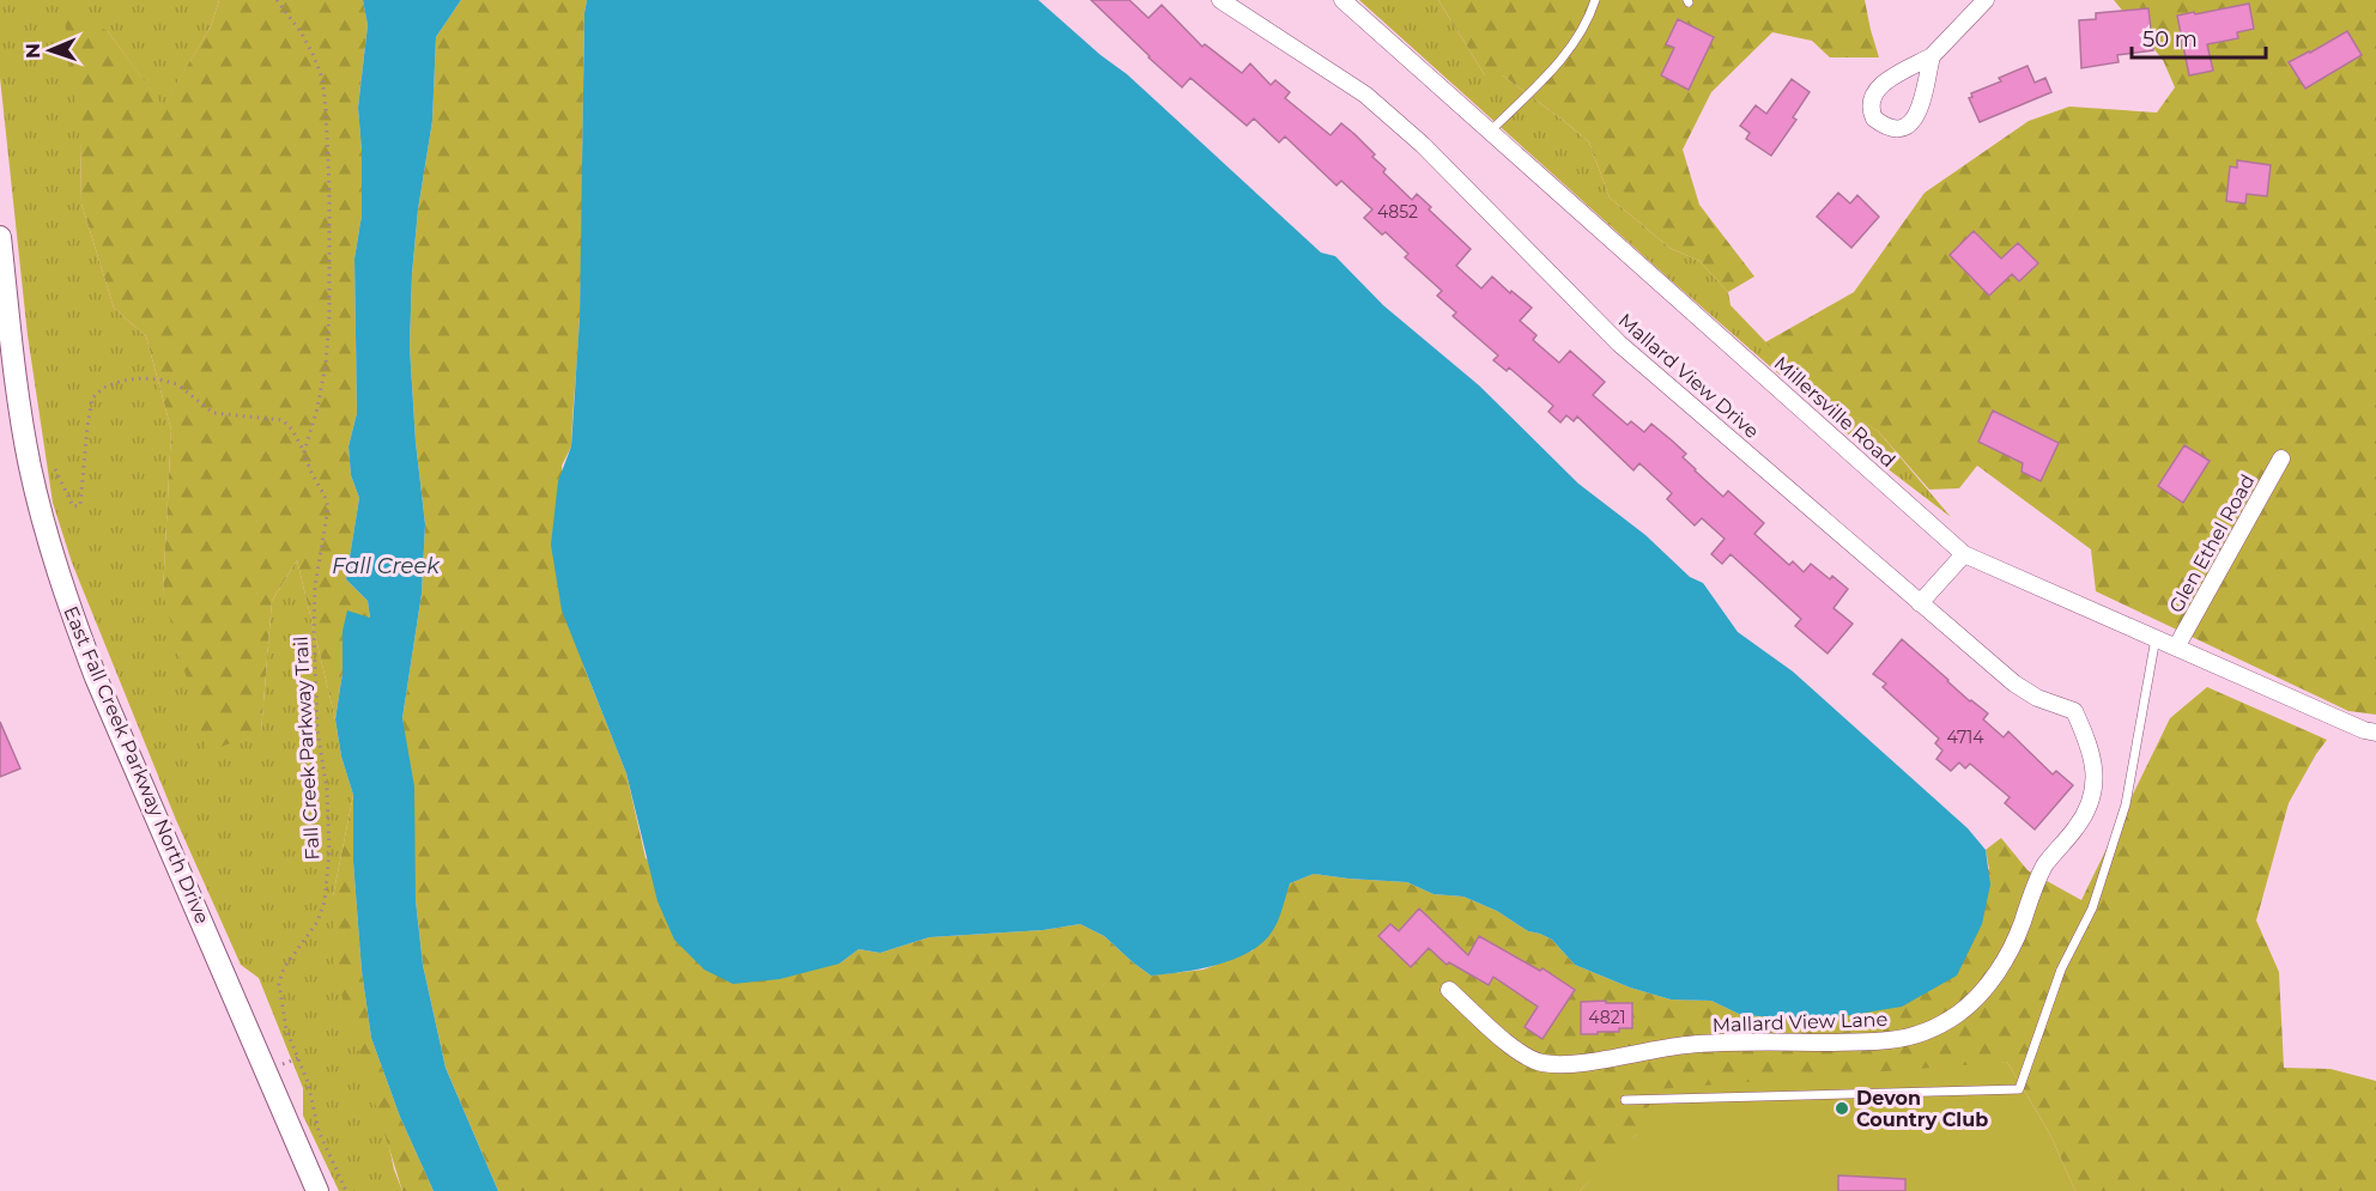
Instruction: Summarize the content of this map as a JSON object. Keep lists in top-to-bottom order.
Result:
{
  "streets": {
    "main road": ["East Fall Creek Parkway North Drive"],
    "street": [
      "Mallard View Drive",
      "Millersville Road",
      "Glen Ethel Road",
      "Mallard View Lane"
    ],
    "path": ["Fall Creek Parkway Trail"]
  },
  "crossings": [
    ["Mallard View Drive", "Mallard View Lane"],
    ["Millersville Road", "Glen Ethel Road"]
  ],
  "water": ["Fall Creek"],
  "places": ["Devon Country Club"],
  "house_numbers": ["4852", "4714", "4821"],
  "scale_bar": "50 m",
  "north": "left"
}
